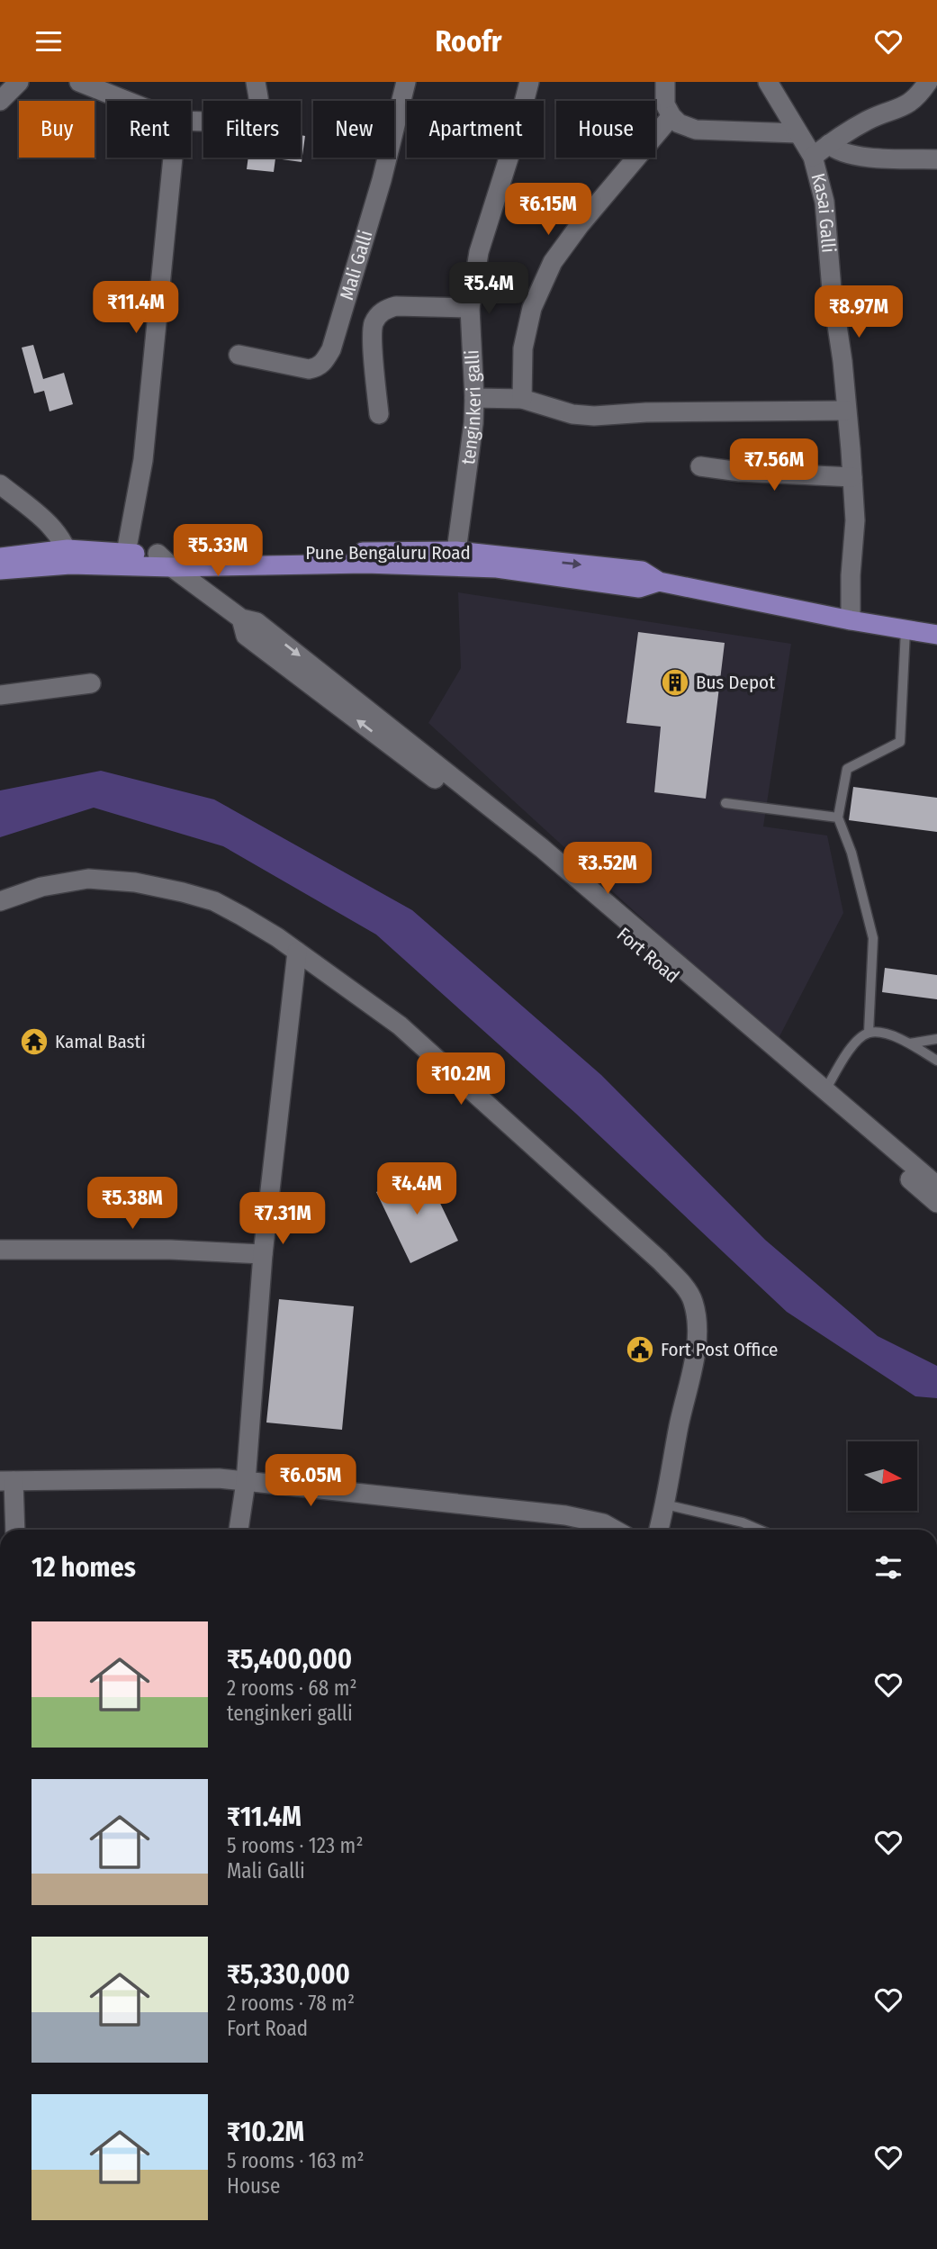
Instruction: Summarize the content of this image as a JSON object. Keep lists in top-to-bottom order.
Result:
{
  "streets": {
    "main road": ["Pune Bengaluru Road"],
    "street": [
      "Kasai Galli",
      "Mali Galli",
      "tenginkeri galli",
      "Fort Road"
    ]
  },
  "crossings": [
    ["tenginkeri galli", "Pune Bengaluru Road"],
    ["Pune Bengaluru Road", "Fort Road"]
  ],
  "places": {
    "building": ["Bus Depot"],
    "temple": ["Kamal Basti"],
    "public building": ["Fort Post Office"]
  },
  "north": "right",
  "page": {
    "header": "Roofr",
    "chip": [
      "Buy",
      "Rent",
      "Filters",
      "New",
      "Apartment",
      "House"
    ],
    "price": [
      "₹6.15M",
      "₹5.4M",
      "₹11.4M",
      "₹8.97M",
      "₹7.56M",
      "₹5.33M",
      "₹3.52M",
      "₹10.2M",
      "₹4.4M",
      "₹5.38M",
      "₹7.31M",
      "₹6.05M"
    ],
    "heading": "12 homes",
    "list": [
      {
        "name": "₹5,400,000",
        "note": "2 rooms · 68 m² · tenginkeri galli"
      },
      {
        "name": "₹11.4M",
        "note": "5 rooms · 123 m² · Mali Galli"
      },
      {
        "name": "₹5,330,000",
        "note": "2 rooms · 78 m² · Fort Road"
      },
      {
        "name": "₹10.2M",
        "note": "5 rooms · 163 m² · House"
      }
    ]
  }
}
